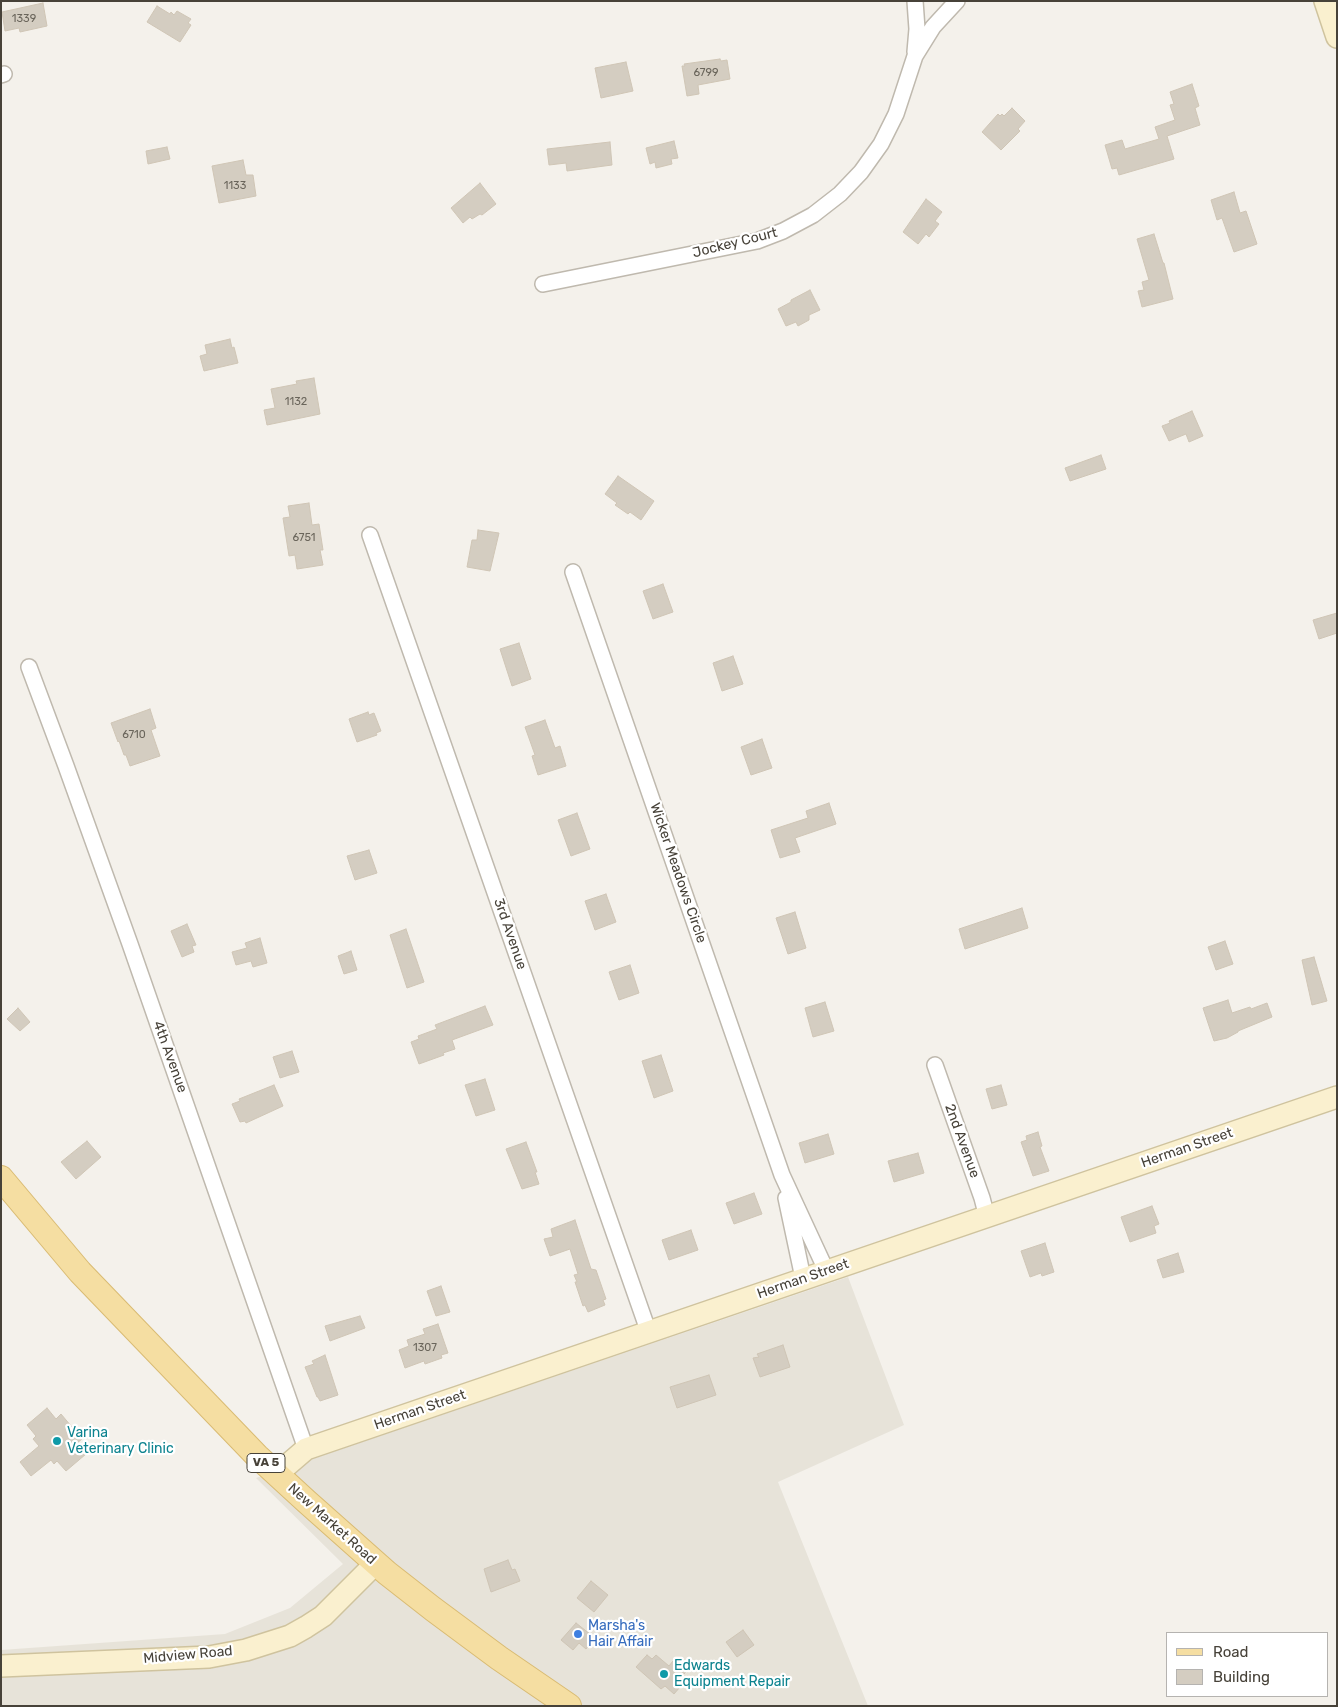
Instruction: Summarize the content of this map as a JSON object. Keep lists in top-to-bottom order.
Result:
{
  "streets": {
    "main road": ["VA 5", "New Market Road"],
    "street": [
      "Jockey Court",
      "Wicker Meadows Circle",
      "3rd Avenue",
      "4th Avenue",
      "2nd Avenue",
      "Herman Street",
      "Midview Road"
    ]
  },
  "crossings": [
    ["Wicker Meadows Circle", "Herman Street"],
    ["3rd Avenue", "Herman Street"],
    ["4th Avenue", "Herman Street"],
    ["2nd Avenue", "Herman Street"],
    ["Herman Street", "New Market Road"],
    ["New Market Road", "Midview Road"]
  ],
  "places": ["Varina Veterinary Clinic", "Marsha's Hair Affair", "Edwards Equipment Repair"],
  "house_numbers": [
    "1339",
    "6799",
    "1133",
    "1132",
    "6751",
    "6710",
    "1307"
  ],
  "legend": ["Road", "Building"]
}
